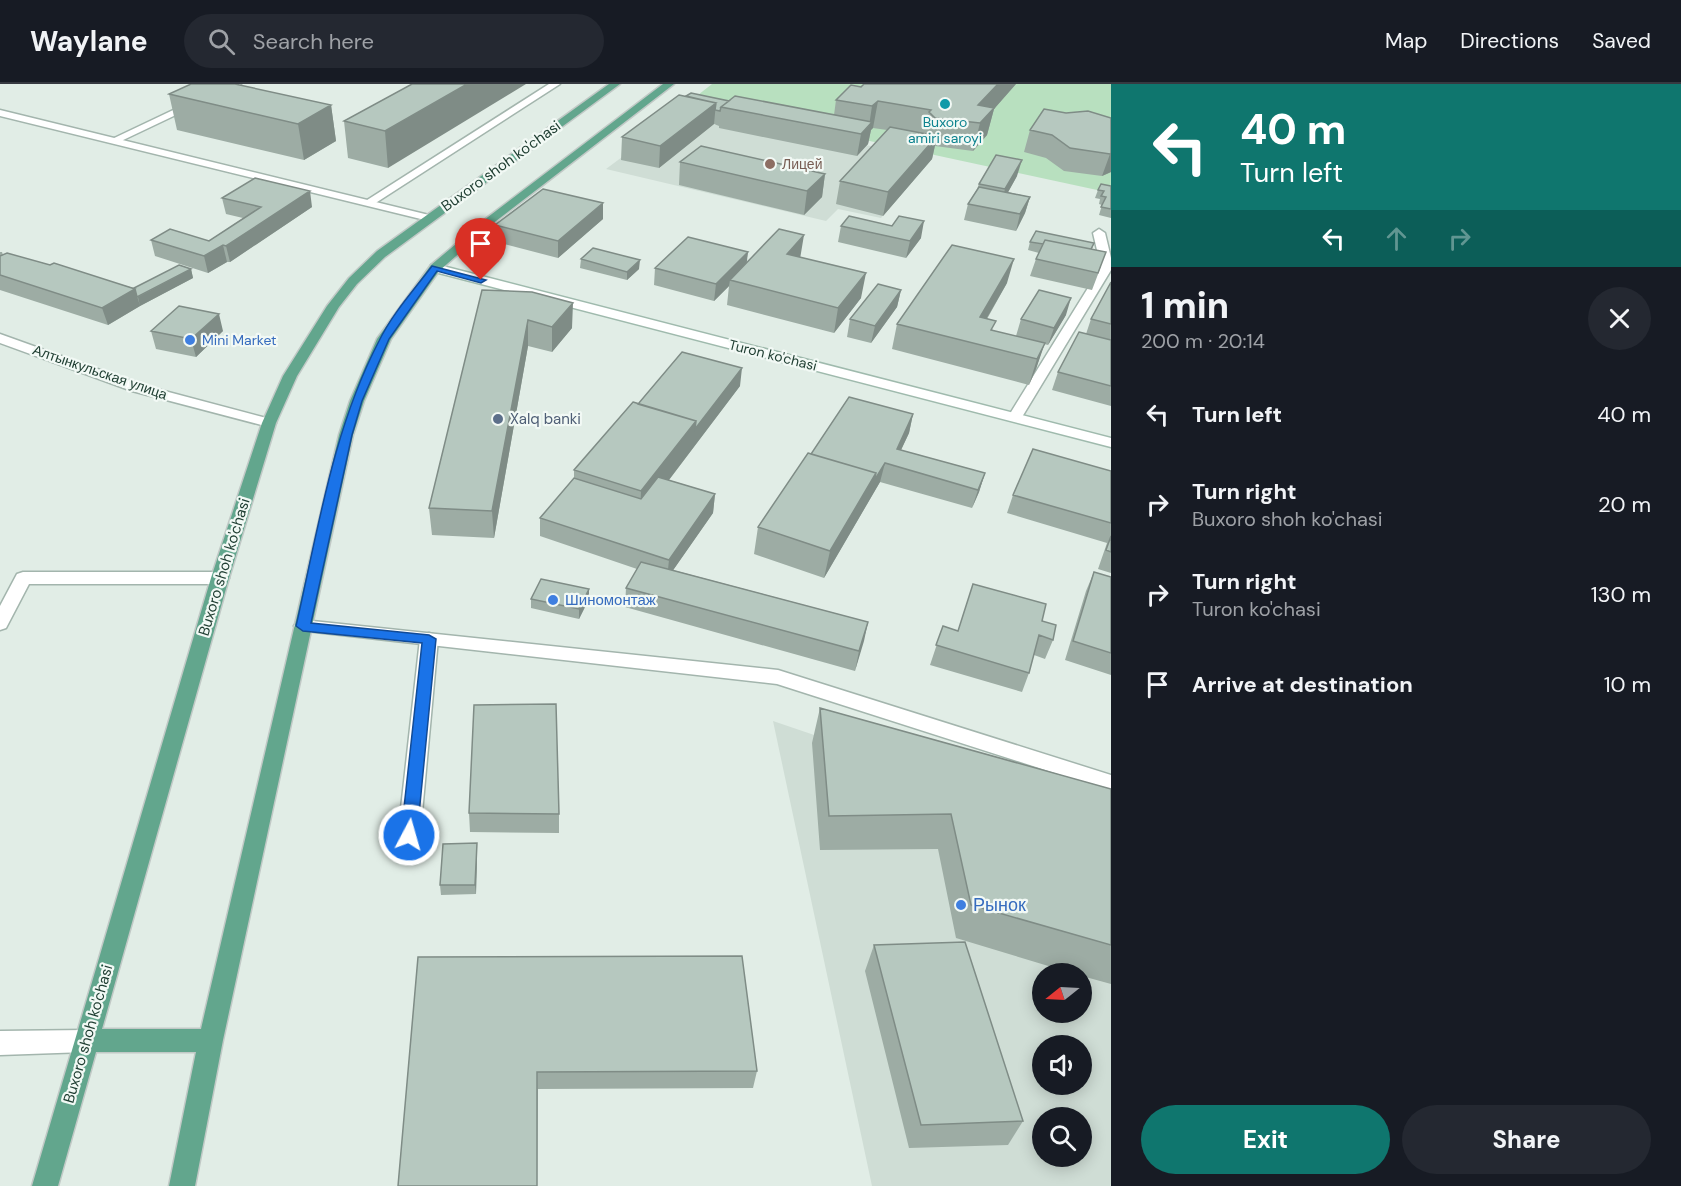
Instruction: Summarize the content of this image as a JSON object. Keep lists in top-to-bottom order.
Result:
{
  "streets": {
    "main road": ["Buxoro shoh ko'chasi"],
    "street": ["Turon ko'chasi", "Алтынкульская улица"]
  },
  "crossings": [
    ["Buxoro shoh ko'chasi", "Алтынкульская улица"]
  ],
  "places": [
    "Buxoro amiri saroyi",
    "Лицей",
    "Mini Market",
    "Xalq banki",
    "Шиномонтаж",
    "Рынок"
  ],
  "north": "left",
  "page": {
    "header": "Waylane",
    "search": "Search here",
    "nav": ["Map", "Directions", "Saved"],
    "turn": ["40 m", "Turn left"],
    "heading": ["1 min", "200 m · 20:14"],
    "list": [
      {
        "name": "Turn left",
        "value": "40 m"
      },
      {
        "name": "Turn right",
        "note": "Buxoro shoh ko'chasi",
        "value": "20 m"
      },
      {
        "name": "Turn right",
        "note": "Turon ko'chasi",
        "value": "130 m"
      },
      {
        "name": "Arrive at destination",
        "value": "10 m"
      }
    ],
    "buttons": ["Exit", "Share"]
  }
}
